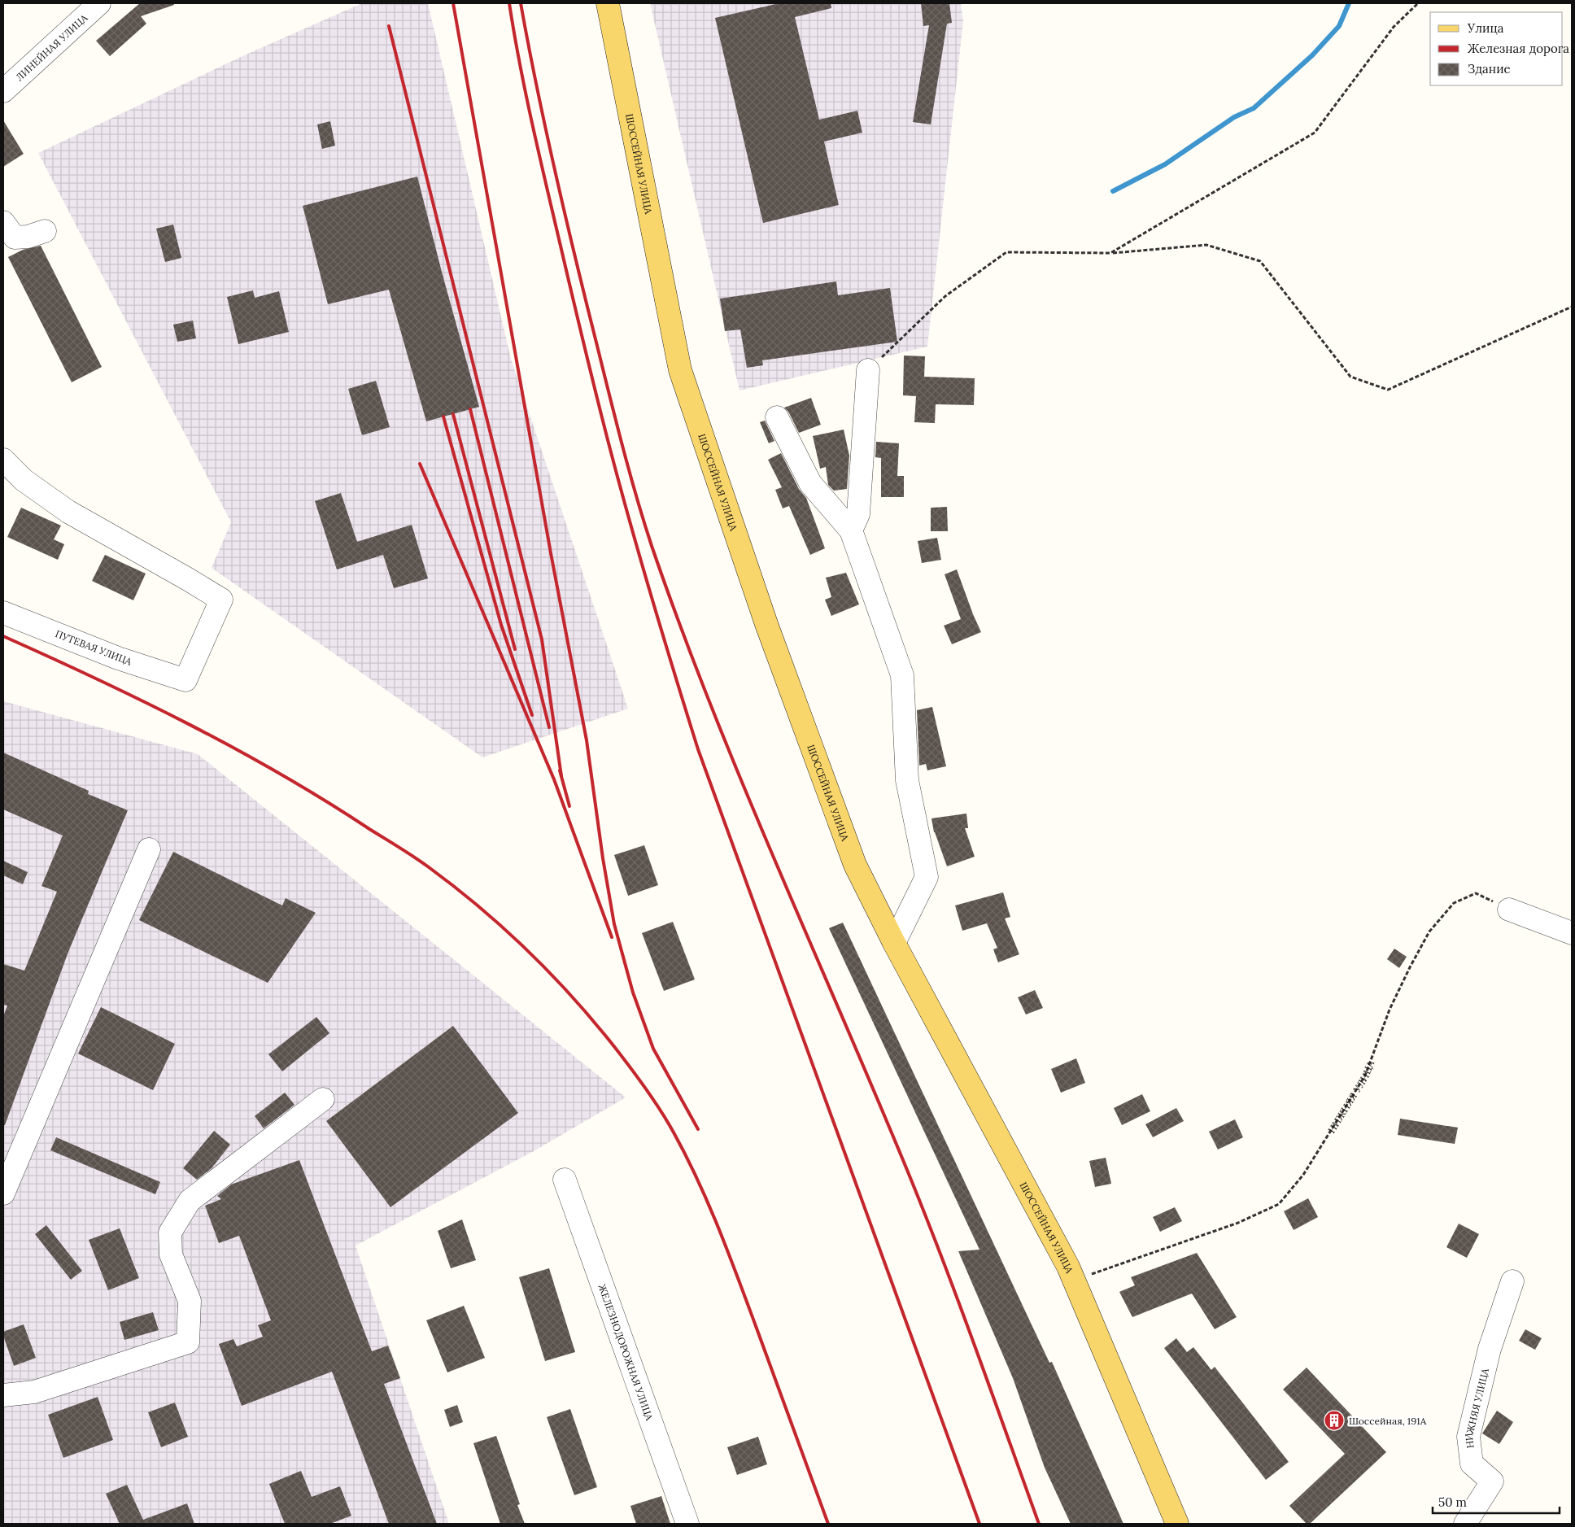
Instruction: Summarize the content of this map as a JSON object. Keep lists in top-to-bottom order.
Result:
{
  "streets": {
    "main road": ["ШОССЕЙНАЯ УЛИЦА"],
    "street": [
      "ЛИНЕЙНАЯ УЛИЦА",
      "ПУТЕВАЯ УЛИЦА",
      "НИЖНЯЯ УЛИЦА",
      "ЖЕЛЕЗНОДОРОЖНАЯ УЛИЦА"
    ]
  },
  "crossings": [
    ["ШОССЕЙНАЯ УЛИЦА", "НИЖНЯЯ УЛИЦА"]
  ],
  "places": {
    "building": ["Шоссейная, 191А"]
  },
  "legend": ["Улица", "Железная дорога", "Здание"],
  "scale_bar": "50 m"
}
